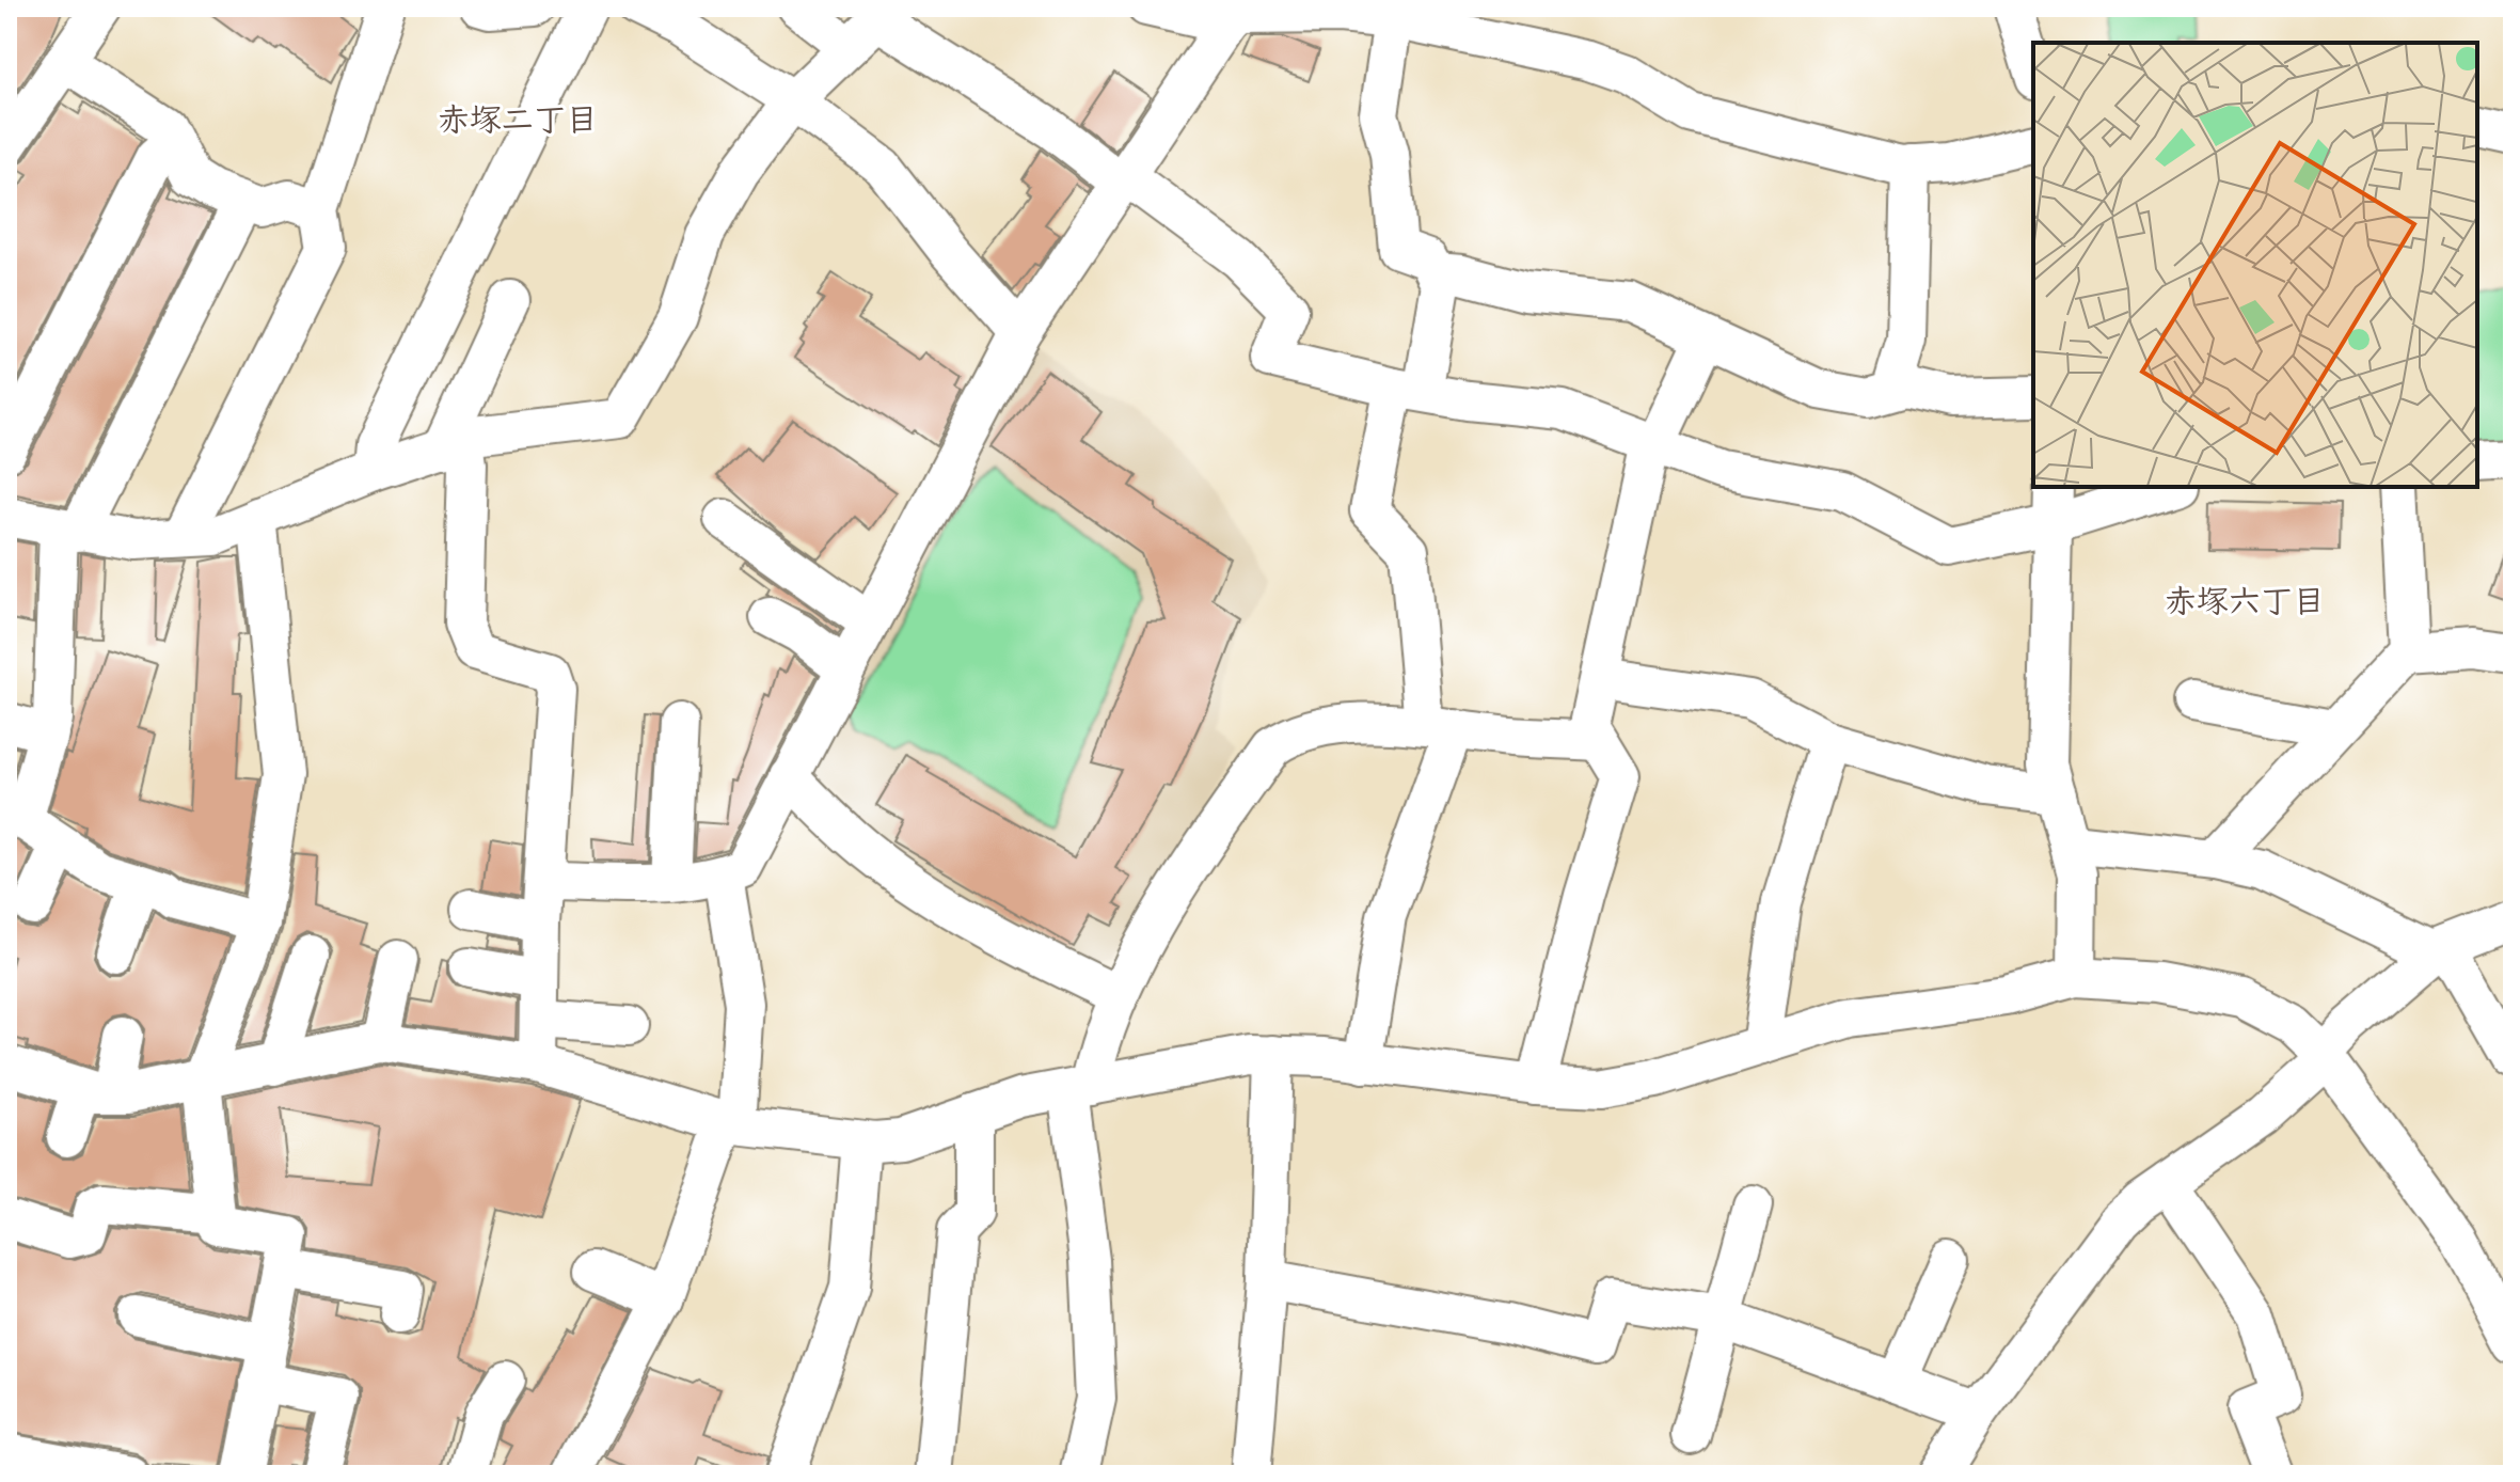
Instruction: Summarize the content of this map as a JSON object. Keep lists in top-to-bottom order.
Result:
{
  "districts": ["赤塚二丁目", "赤塚六丁目"]
}
